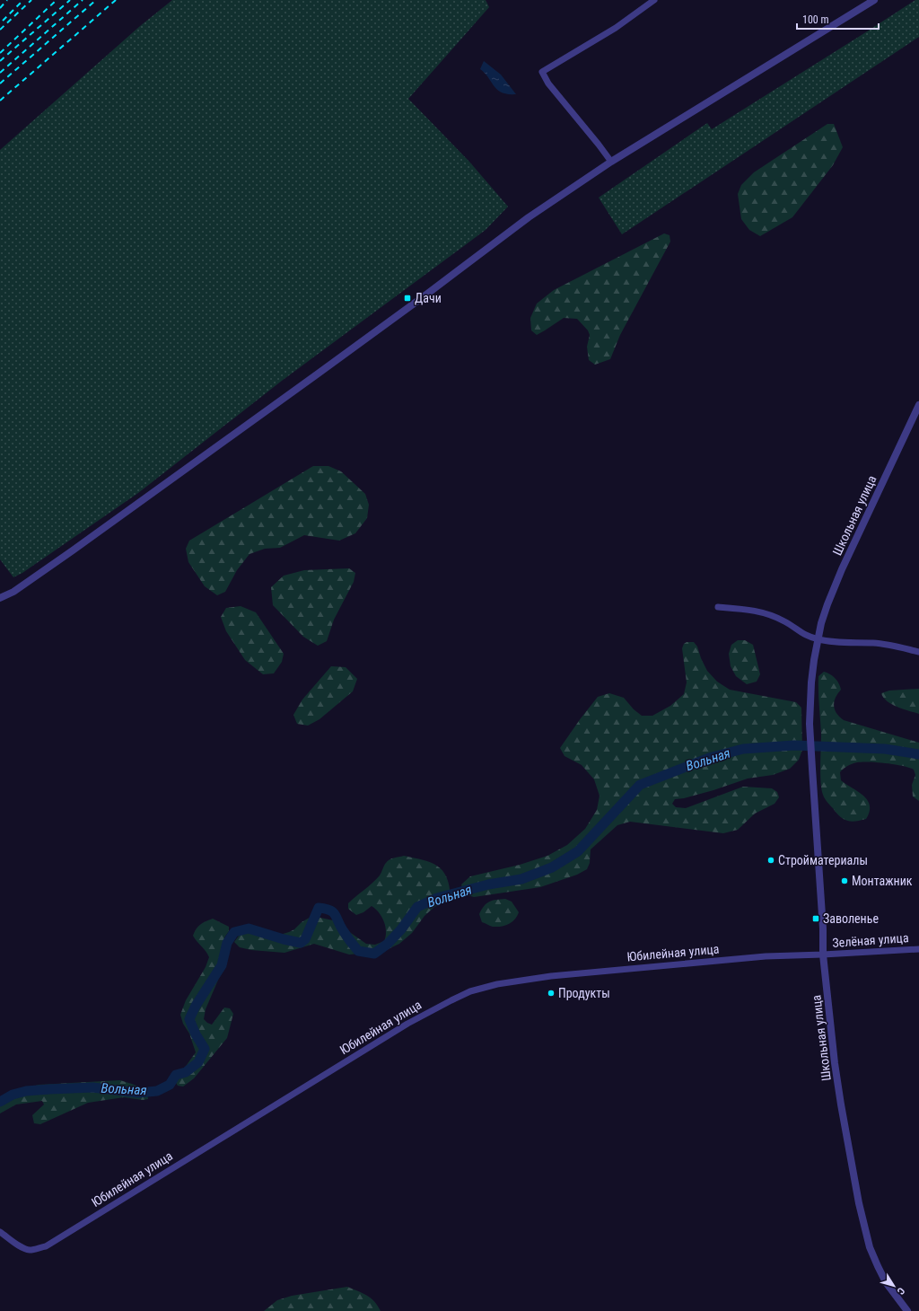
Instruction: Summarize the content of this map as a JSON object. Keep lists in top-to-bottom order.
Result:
{
  "streets": {
    "street": ["Школьная улица", "Зелёная улица", "Юбилейная улица"]
  },
  "crossings": [
    ["Школьная улица", "Зелёная улица"],
    ["Школьная улица", "Юбилейная улица"],
    ["Зелёная улица", "Юбилейная улица"]
  ],
  "water": ["Вольная"],
  "places": {
    "transit": ["Дачи", "Заволенье"],
    "other": ["Стройматериалы", "Монтажник", "Продукты"]
  },
  "scale_bar": "100 m",
  "north": "bottom right"
}
